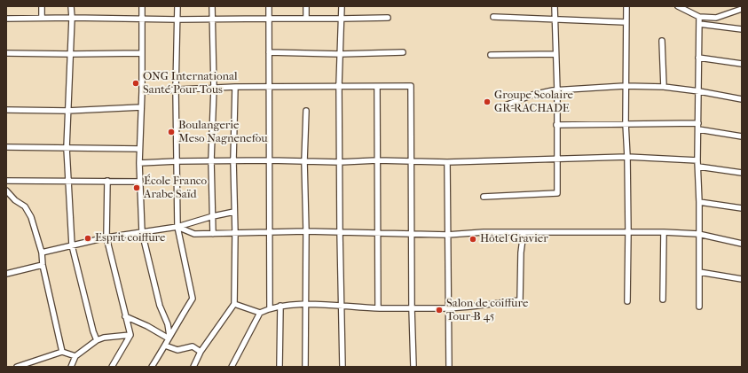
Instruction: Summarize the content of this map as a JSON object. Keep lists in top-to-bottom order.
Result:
{
  "places": [
    "ONG International Santé Pour Tous",
    "Groupe Scolaire GR-RACHADE",
    "Boulangerie Meso Nagnenefou",
    "École Franco Arabe Saïd",
    "Esprit coiffure",
    "Hôtel Gravier",
    "Salon de coiffure Tour-B 45"
  ]
}
